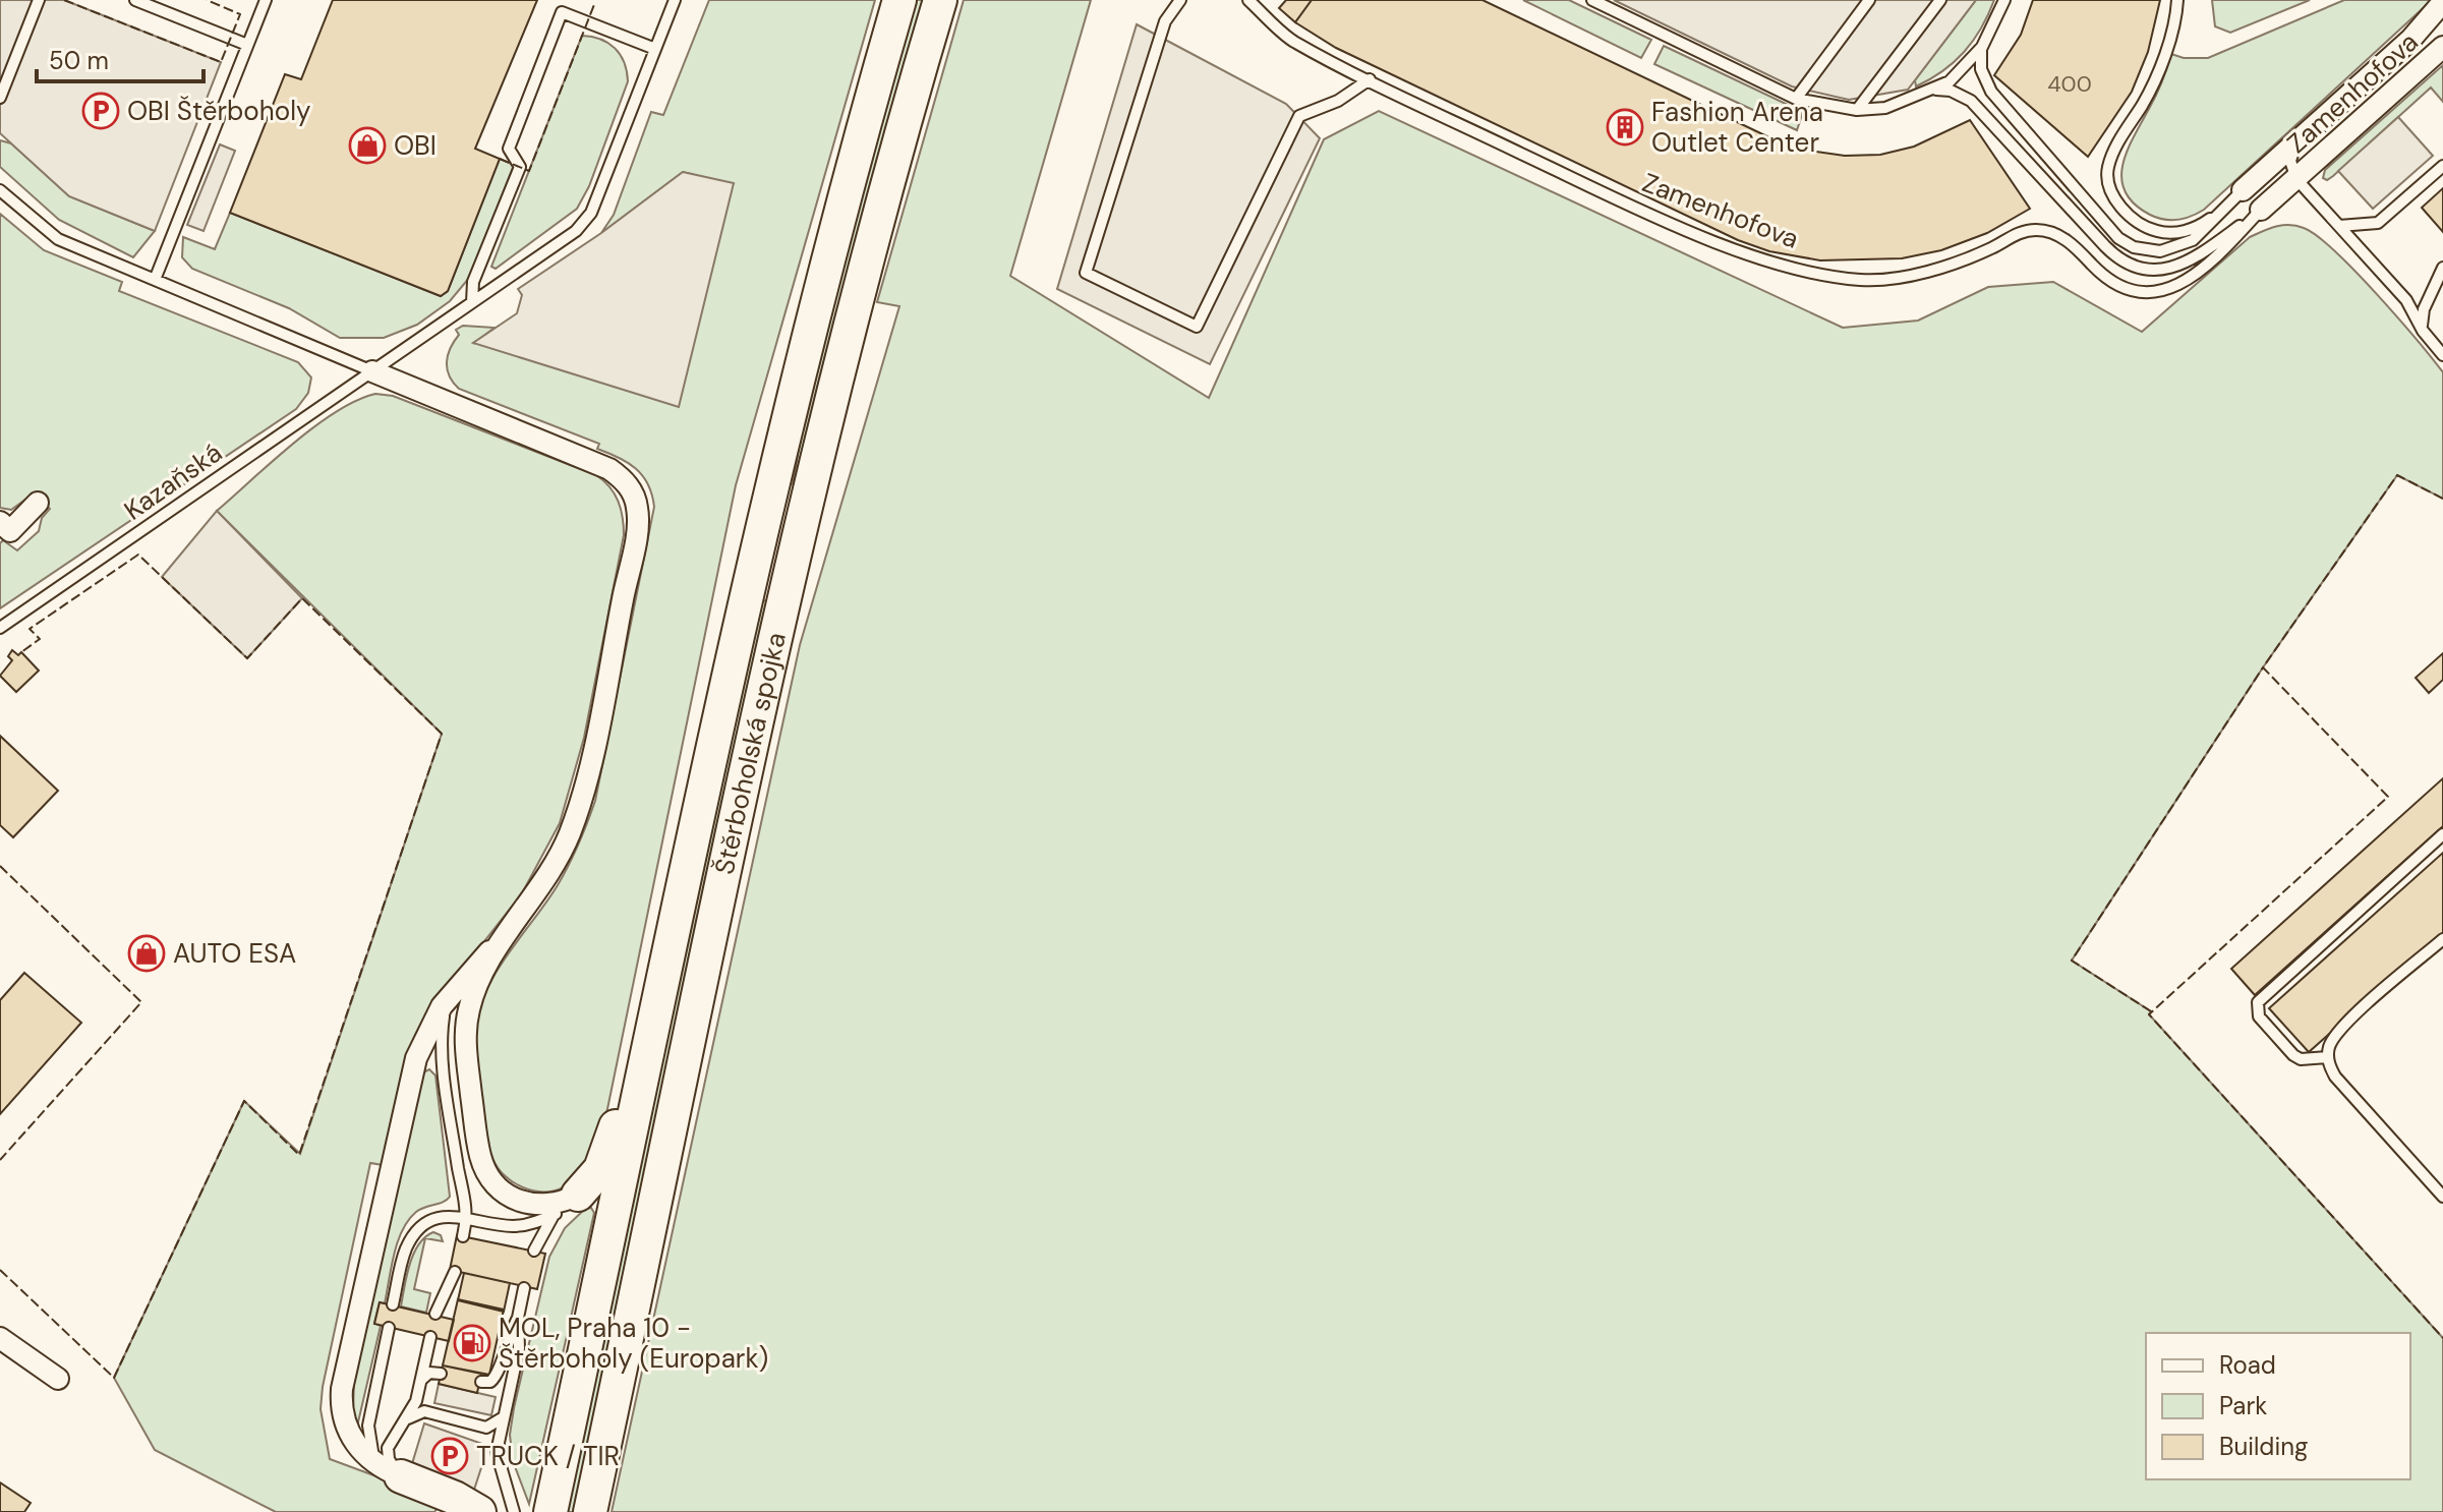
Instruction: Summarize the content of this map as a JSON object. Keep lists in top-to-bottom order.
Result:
{
  "streets": {
    "highway": ["Štěrboholská spojka"],
    "street": ["Zamenhofova"],
    "lane": ["Kazaňská"]
  },
  "places": {
    "parking": ["OBI Štěrboholy", "TRUCK / TIR"],
    "building": ["Fashion Arena Outlet Center"],
    "shop": ["OBI", "AUTO ESA"],
    "fuel station": ["MOL, Praha 10 - Štěrboholy (Europark)"]
  },
  "house_numbers": ["400"],
  "legend": ["Road", "Park", "Building"],
  "scale_bar": "50 m"
}
